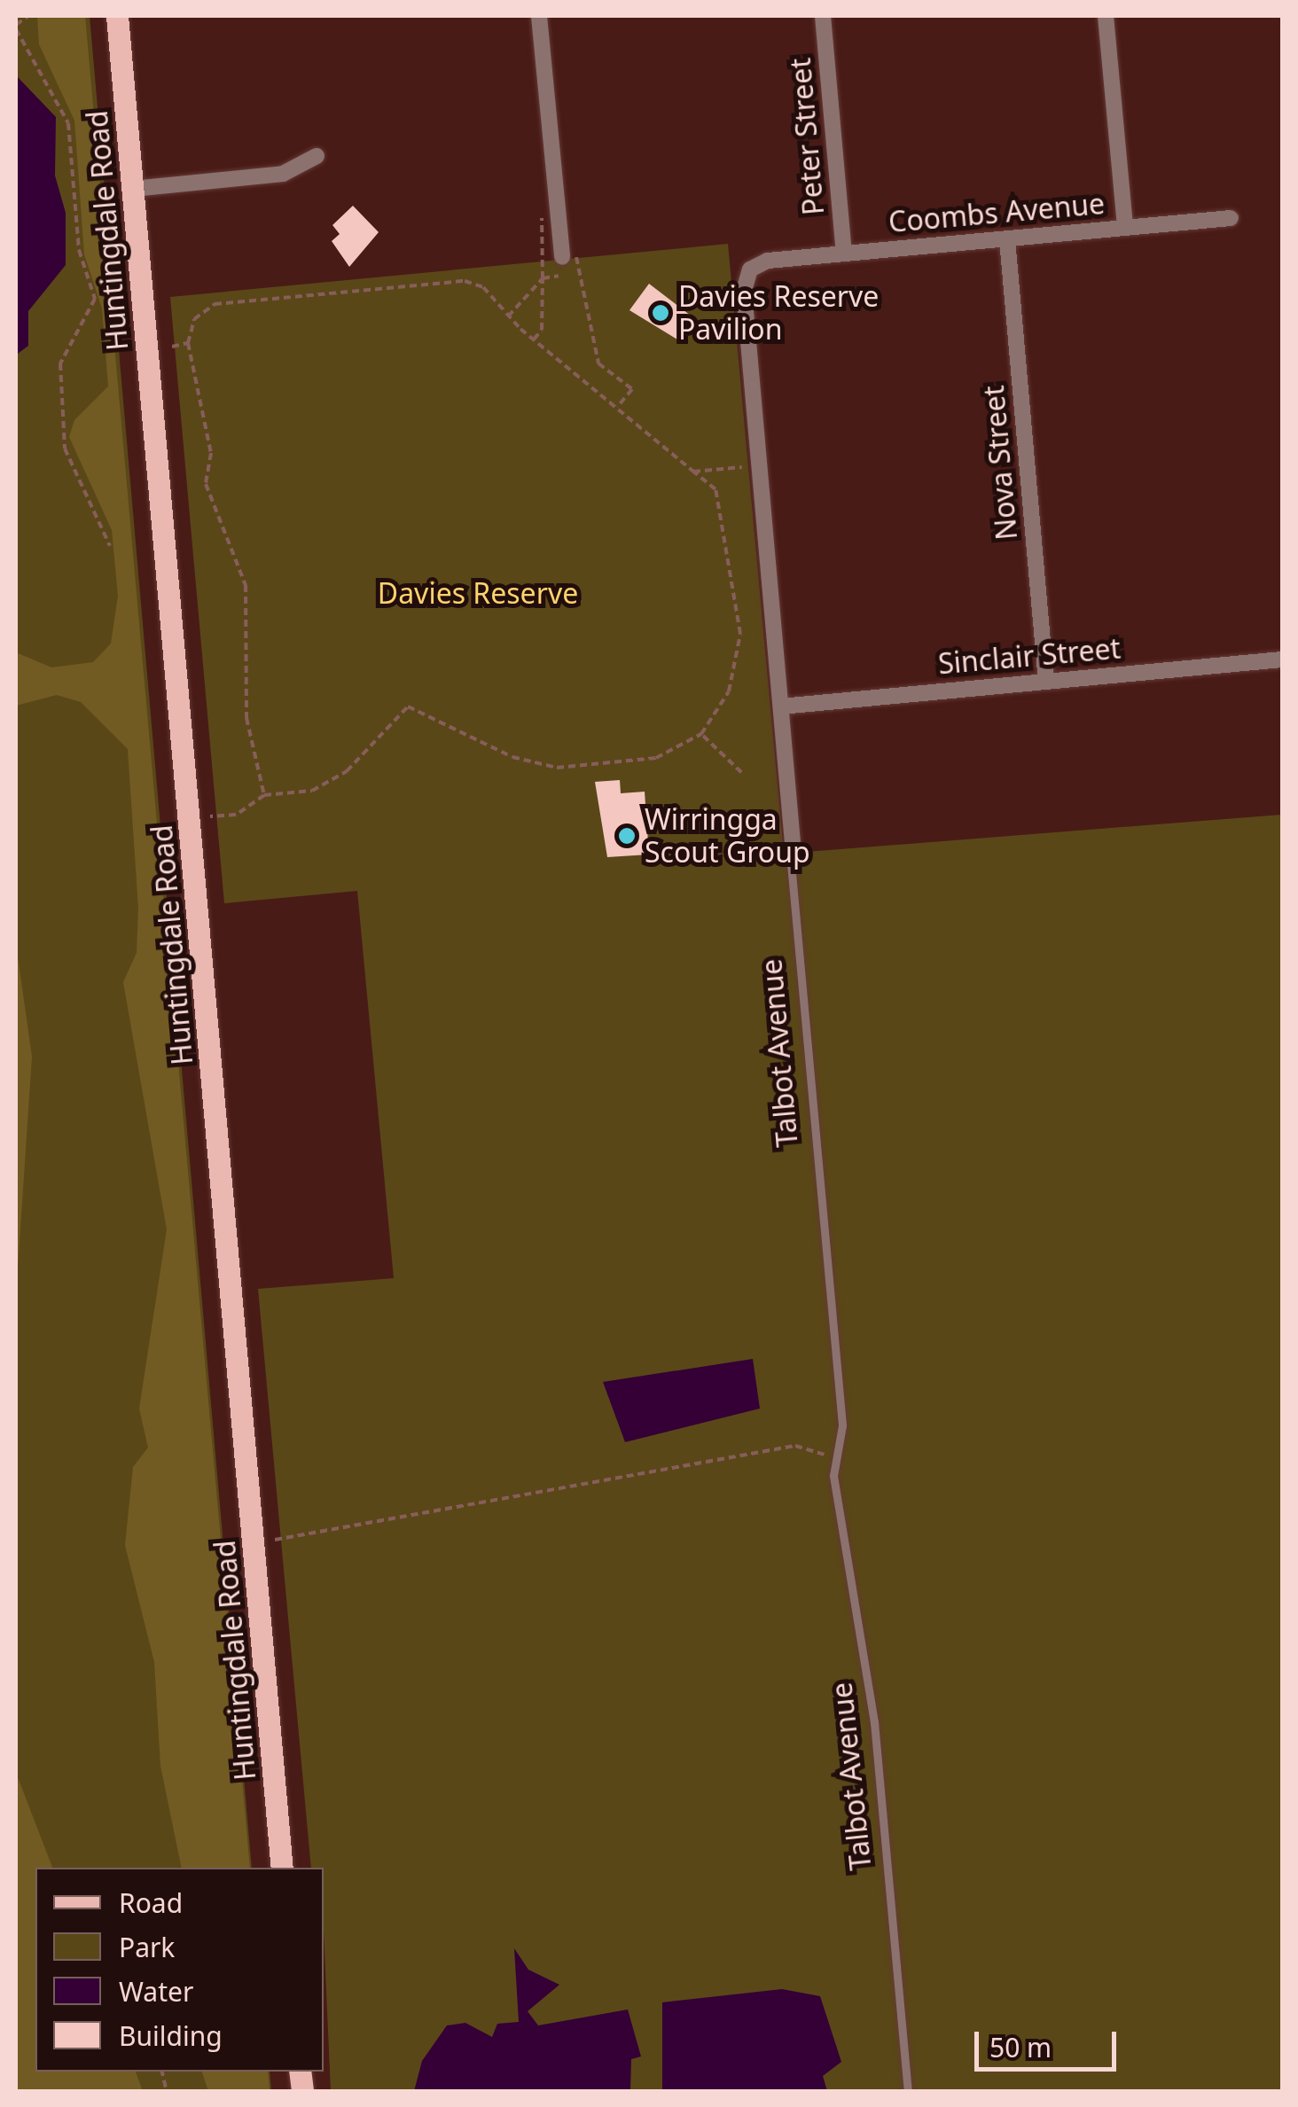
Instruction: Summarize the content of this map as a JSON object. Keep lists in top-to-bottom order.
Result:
{
  "streets": {
    "main road": ["Huntingdale Road"],
    "street": [
      "Peter Street",
      "Coombs Avenue",
      "Nova Street",
      "Sinclair Street",
      "Talbot Avenue"
    ]
  },
  "crossings": [
    ["Peter Street", "Coombs Avenue"],
    ["Coombs Avenue", "Nova Street"],
    ["Coombs Avenue", "Talbot Avenue"],
    ["Nova Street", "Sinclair Street"],
    ["Sinclair Street", "Talbot Avenue"]
  ],
  "parks": ["Davies Reserve"],
  "places": ["Davies Reserve Pavilion", "Wirringga Scout Group"],
  "legend": [
    "Road",
    "Park",
    "Water",
    "Building"
  ],
  "scale_bar": "50 m"
}
